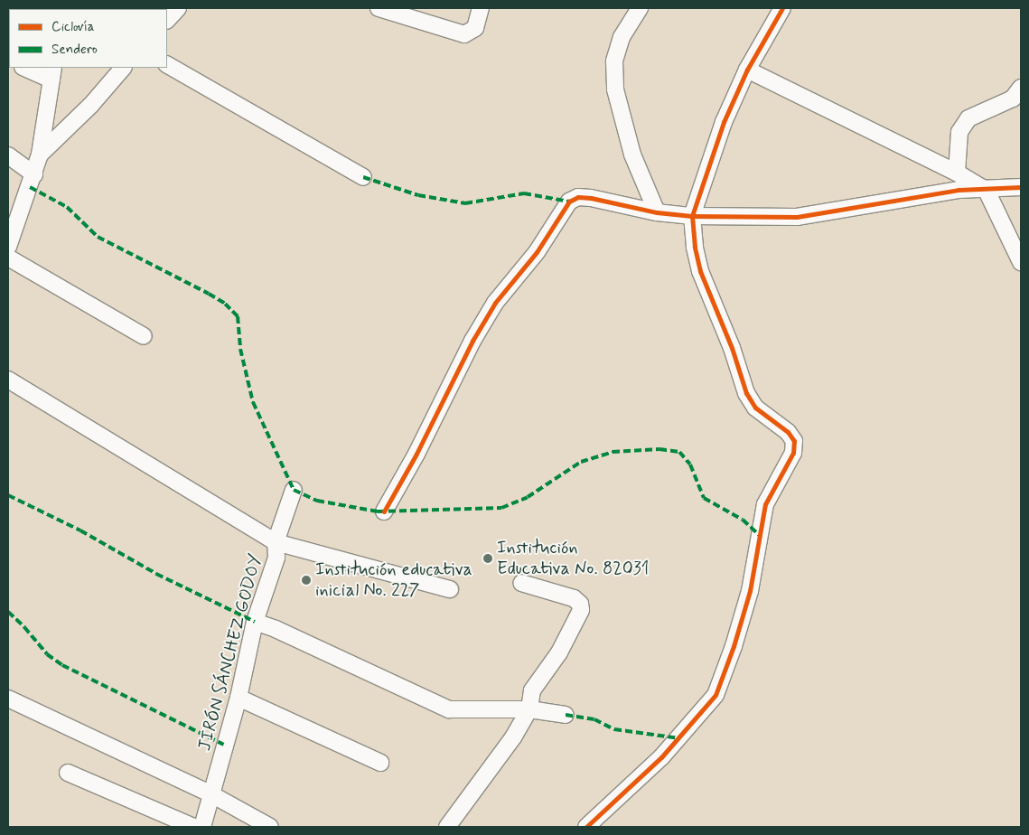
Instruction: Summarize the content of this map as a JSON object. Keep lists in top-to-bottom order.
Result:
{
  "streets": {
    "street": ["JIRÓN SÁNCHEZ GODOY"]
  },
  "places": ["Institución Educativa No. 82031", "Institución educativa inicial No. 227"],
  "legend": ["Ciclovía", "Sendero"]
}
